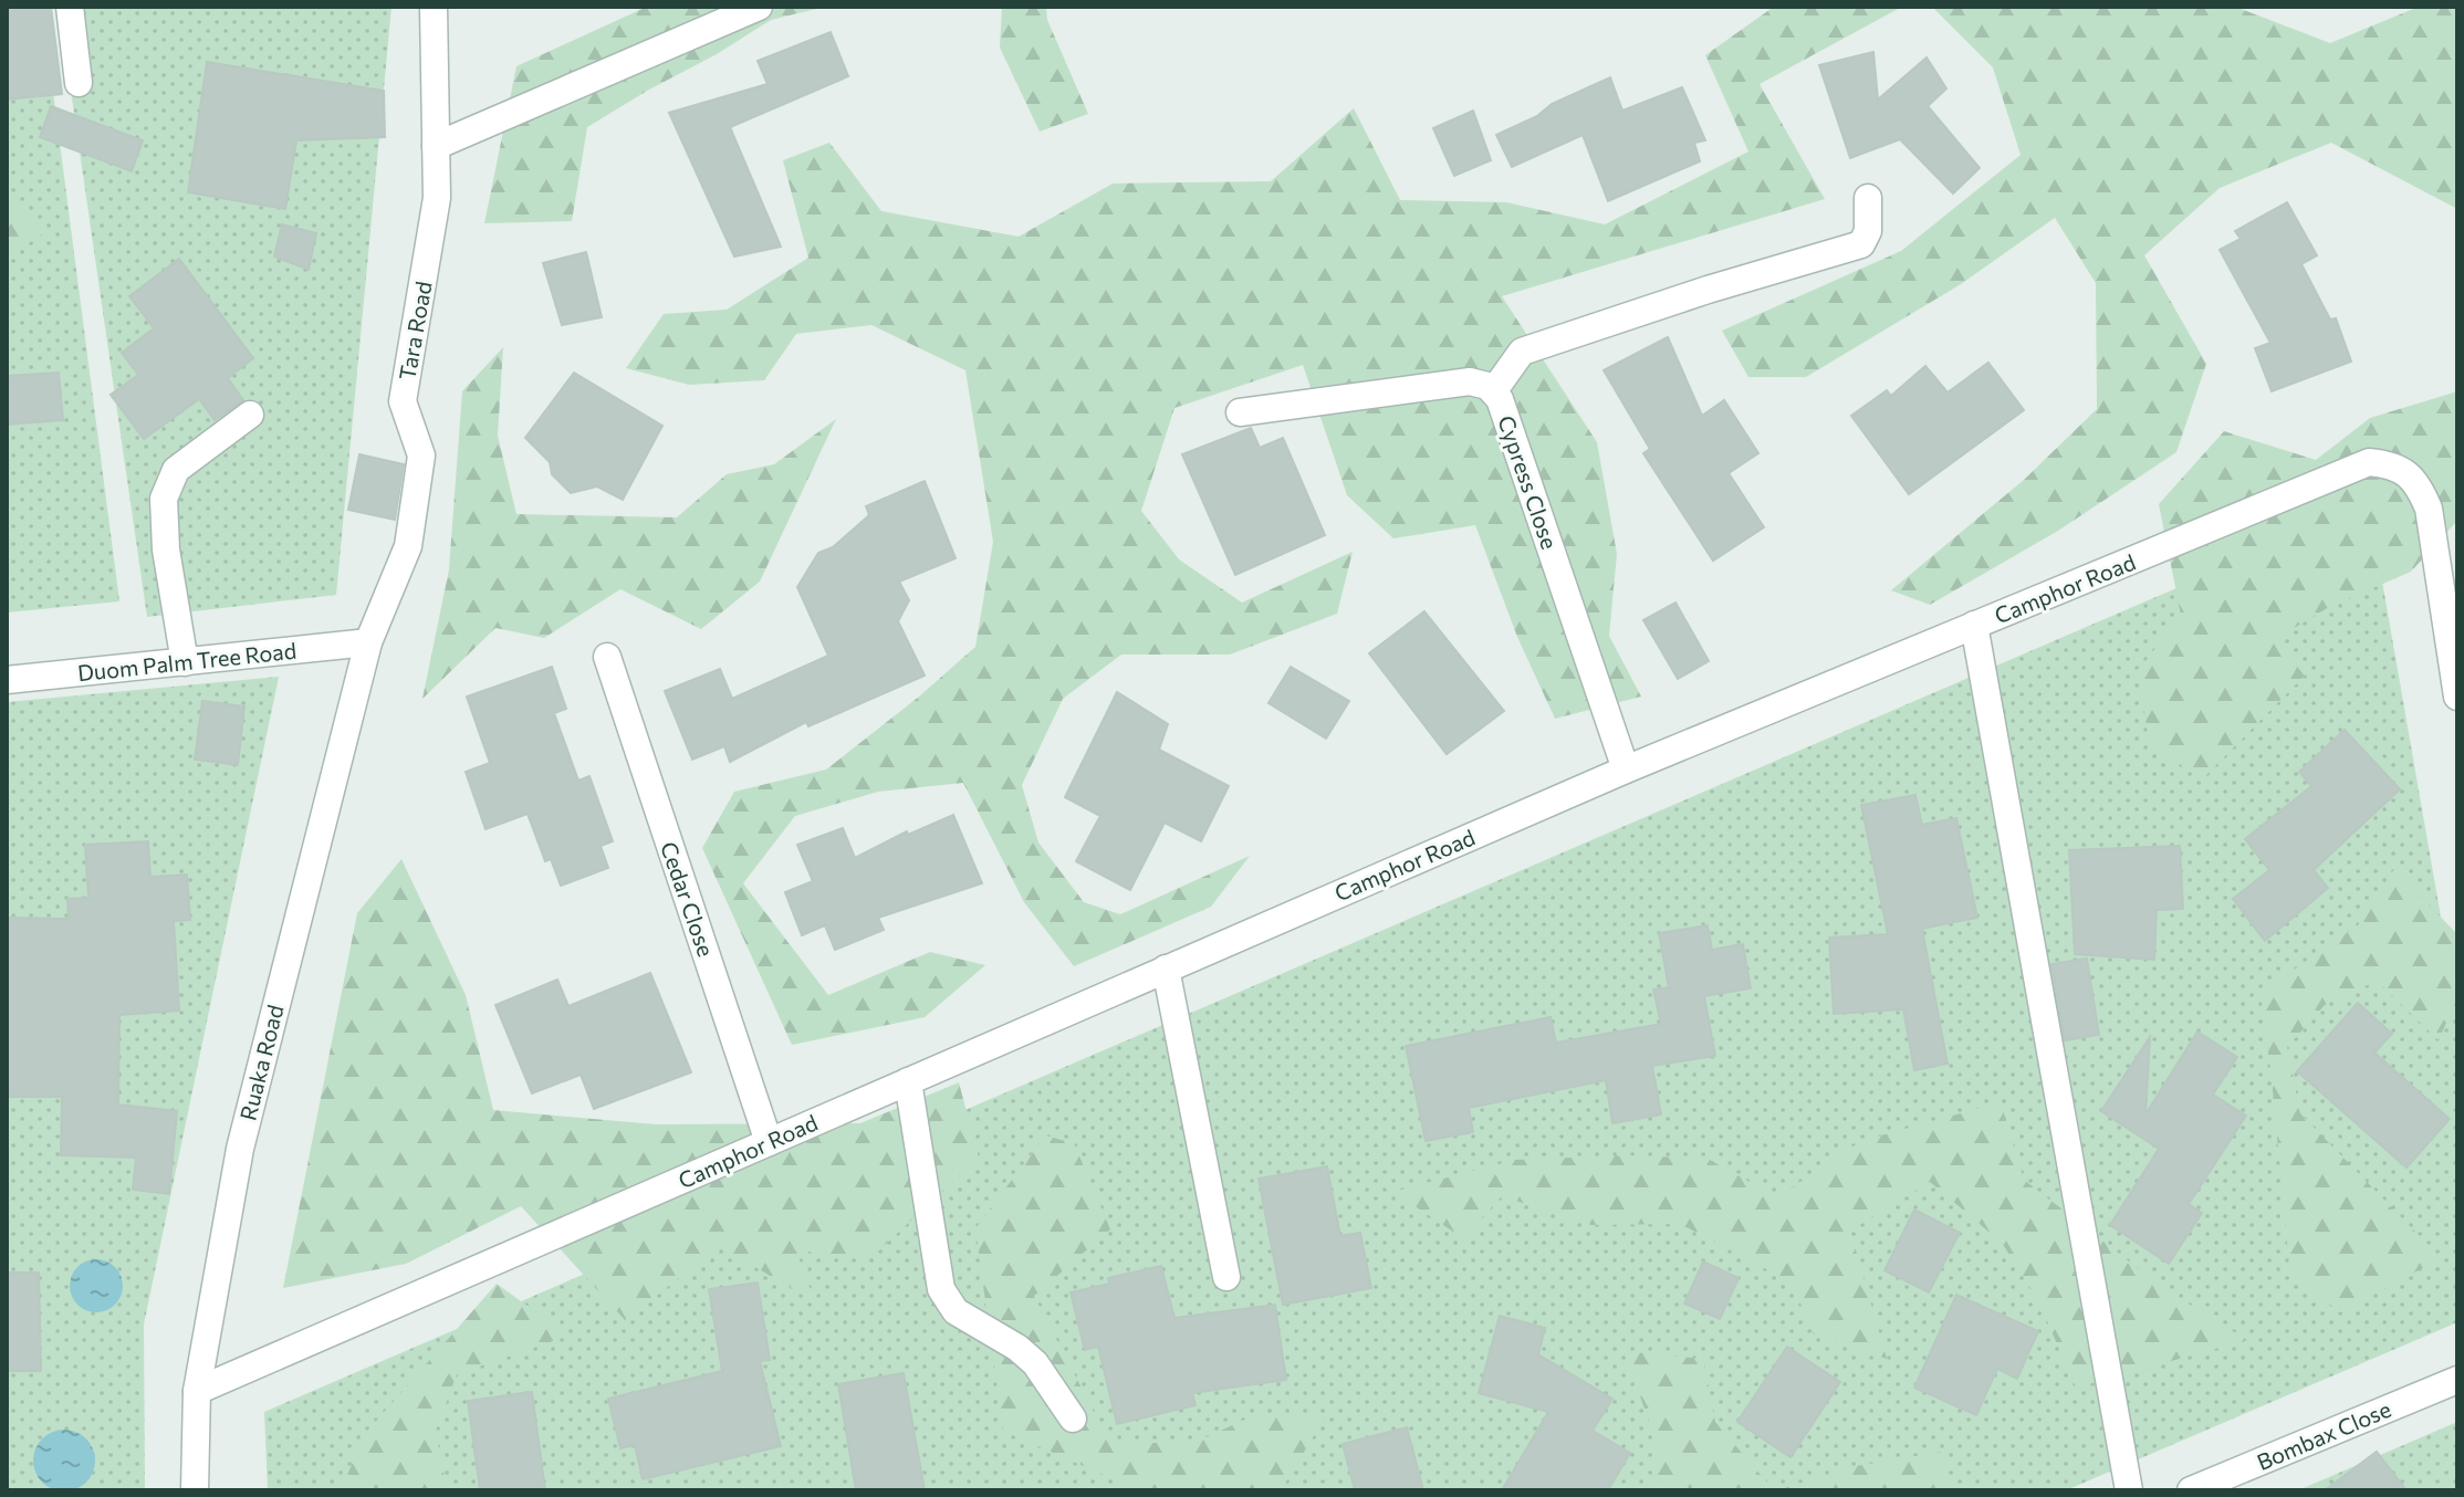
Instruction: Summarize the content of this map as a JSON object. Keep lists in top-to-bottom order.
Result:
{
  "streets": {
    "street": [
      "Tara Road",
      "Cypress Close",
      "Camphor Road",
      "Duom Palm Tree Road",
      "Cedar Close",
      "Ruaka Road",
      "Bombax Close"
    ]
  },
  "crossings": [
    ["Tara Road", "Duom Palm Tree Road"],
    ["Tara Road", "Ruaka Road"],
    ["Cypress Close", "Camphor Road"],
    ["Camphor Road", "Cedar Close"],
    ["Camphor Road", "Ruaka Road"],
    ["Duom Palm Tree Road", "Ruaka Road"]
  ]
}
